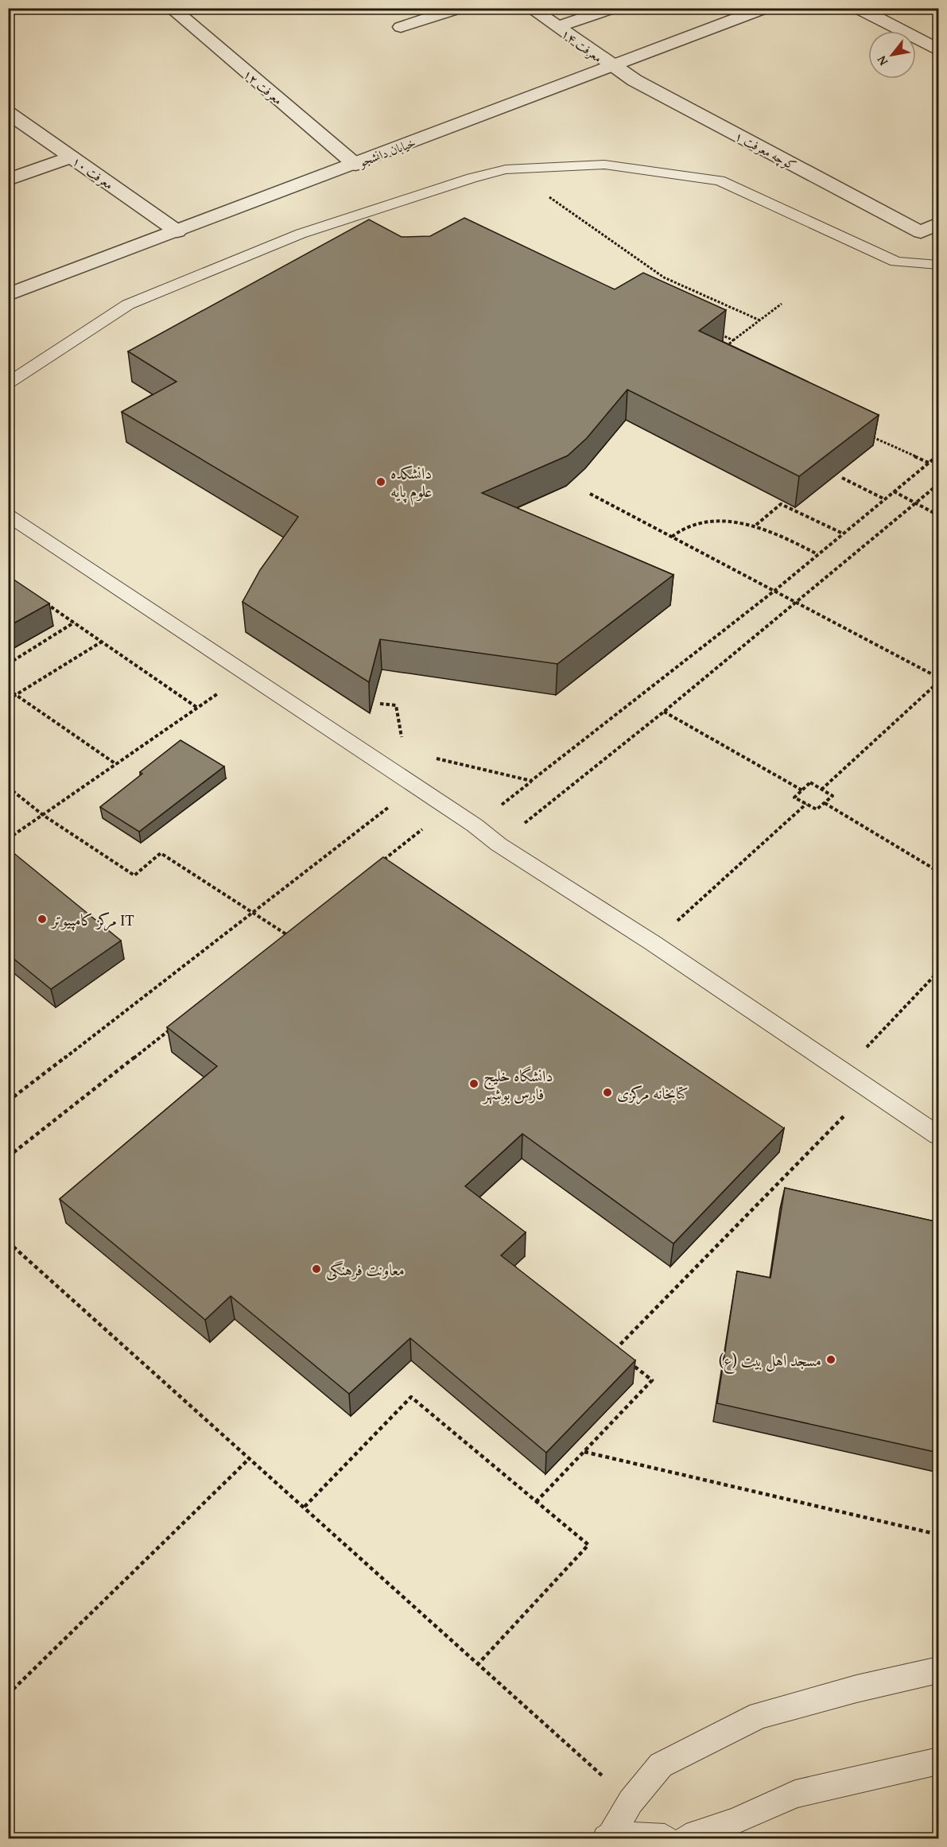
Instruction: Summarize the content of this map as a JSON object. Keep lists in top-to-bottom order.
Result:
{
  "streets": {
    "street": [
      "معرفت ۱۴",
      "معرفت ۱۲",
      "کوچه معرفت ۱",
      "خیابان دانشجو",
      "معرفت ۱۰"
    ]
  },
  "crossings": [
    ["معرفت ۱۴", "کوچه معرفت ۱"],
    ["معرفت ۱۴", "خیابان دانشجو"],
    ["معرفت ۱۲", "خیابان دانشجو"],
    ["کوچه معرفت ۱", "خیابان دانشجو"],
    ["خیابان دانشجو", "معرفت ۱۰"]
  ],
  "places": [
    "دانشکده علوم پایه",
    "مرکز کامپیوتر IT",
    "دانشگاه خلیج فارس بوشهر",
    "کتابخانه مرکزی",
    "معاونت فرهنگی",
    "مسجد اهل بیت (ع)"
  ],
  "north": "bottom left"
}
